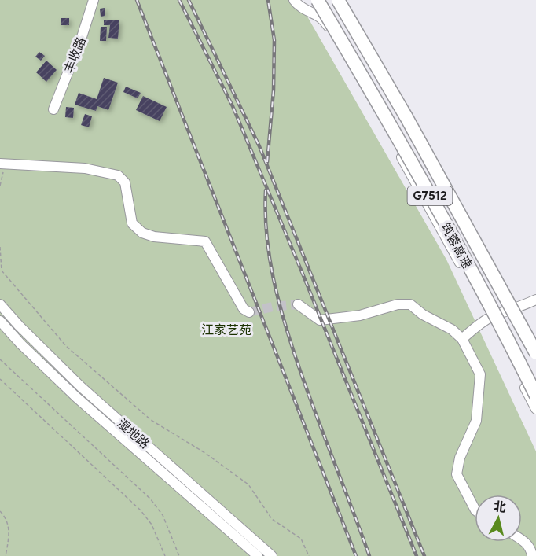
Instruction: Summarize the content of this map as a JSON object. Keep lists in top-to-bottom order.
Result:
{
  "streets": {
    "highway": ["G7512", "筑蓉高速"],
    "street": ["丰收路", "湿地路"]
  },
  "parks": ["江家艺苑"],
  "north": "top"
}
